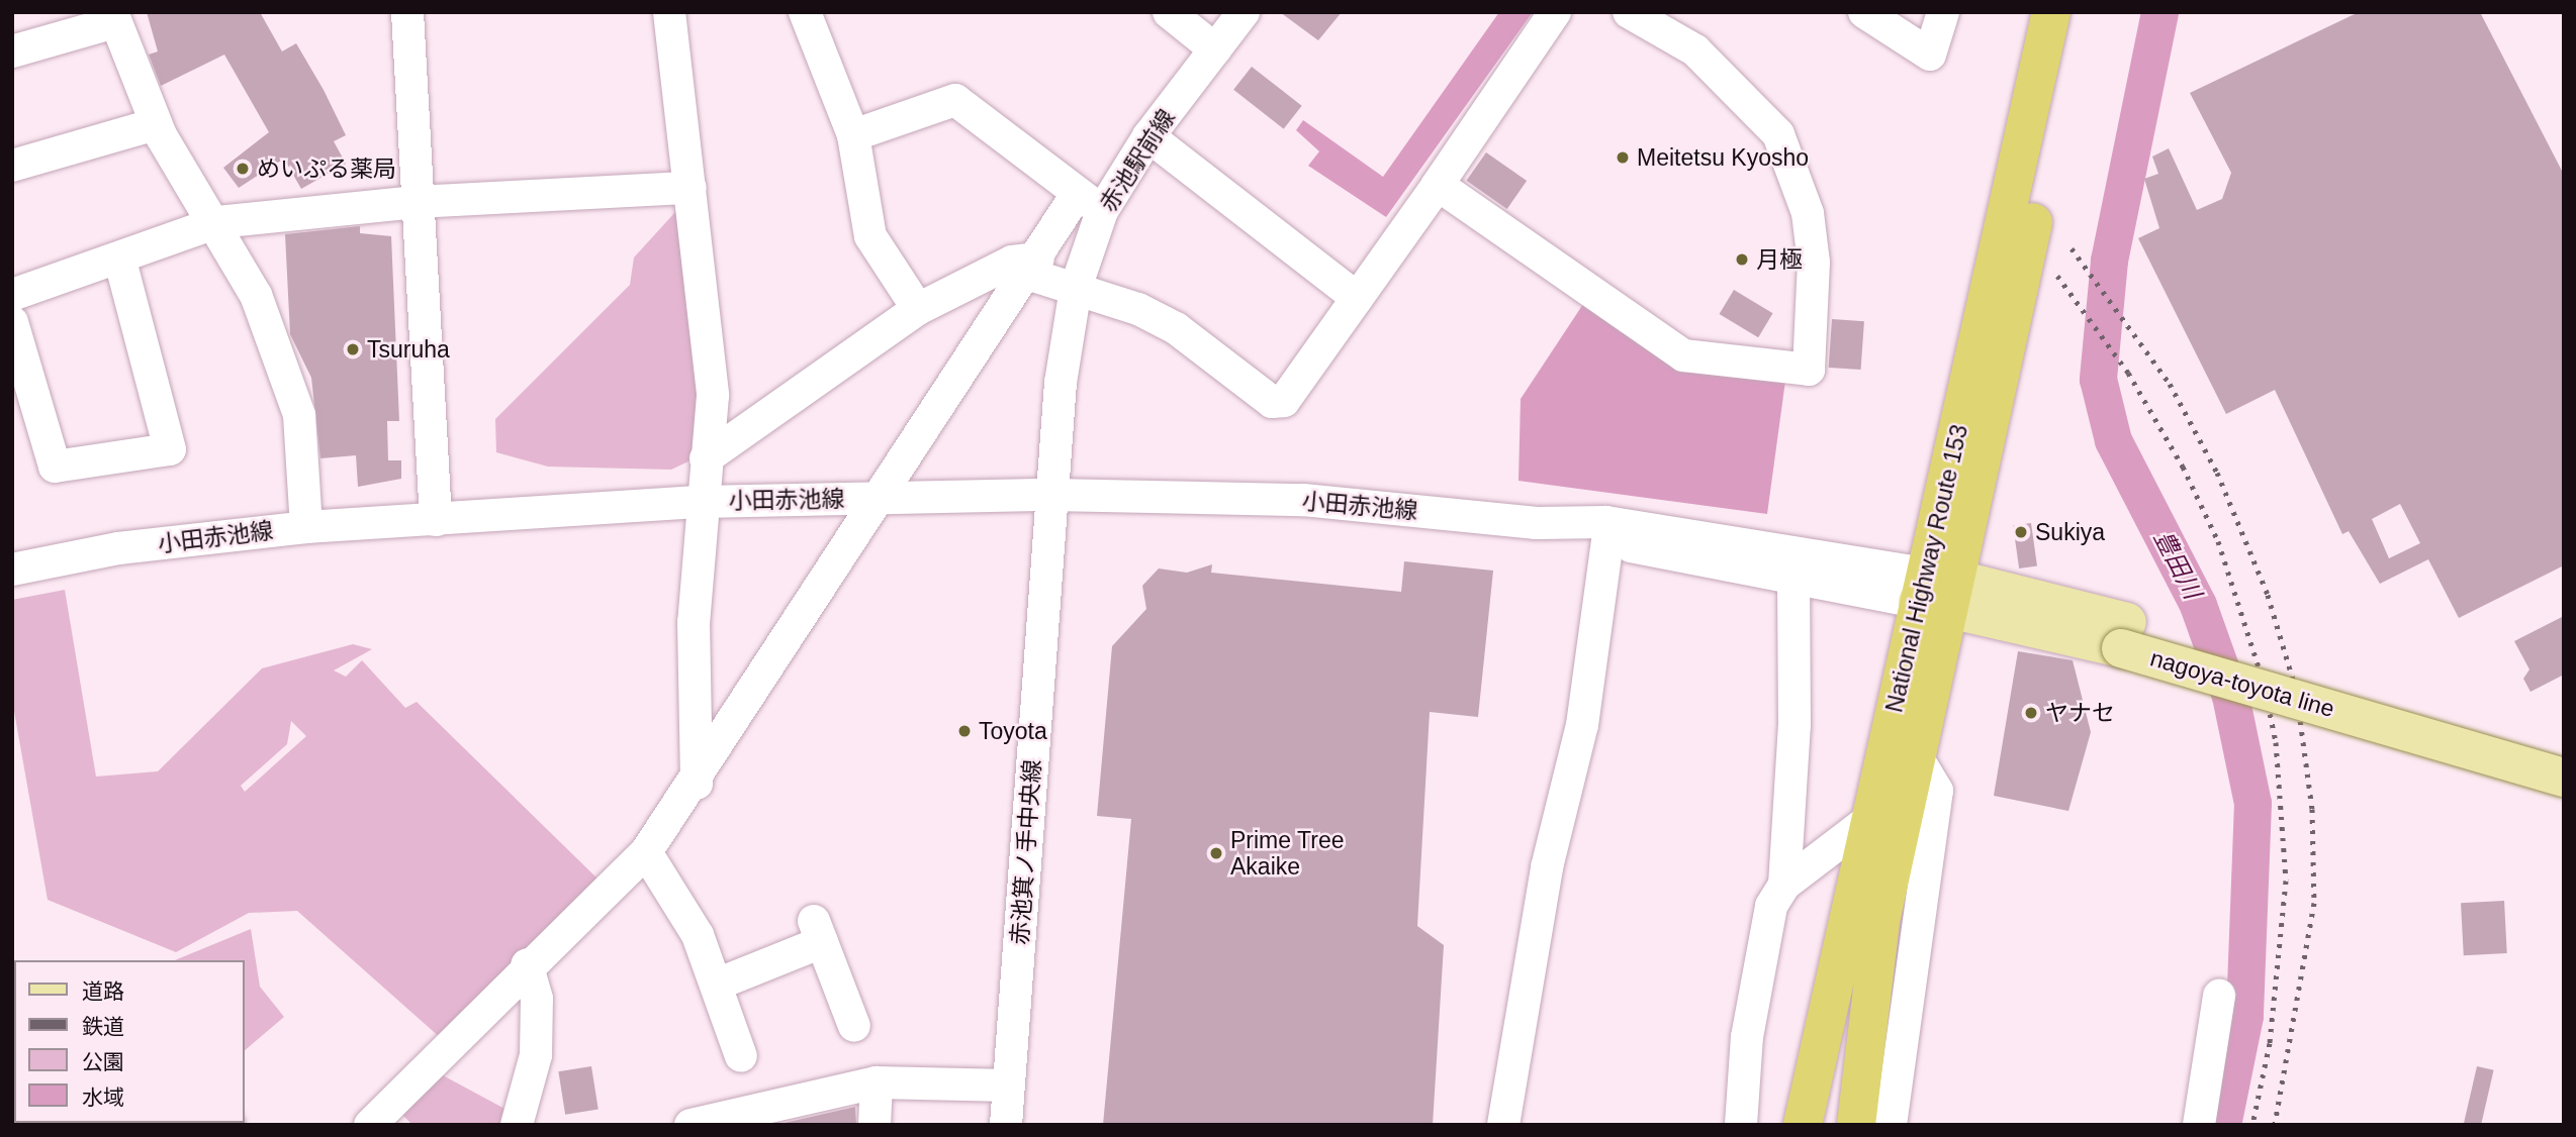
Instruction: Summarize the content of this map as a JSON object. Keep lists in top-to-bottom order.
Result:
{
  "streets": {
    "highway": ["National Highway Route 153"],
    "main road": ["nagoya-toyota line"],
    "street": ["赤池駅前線", "小田赤池線", "赤池箕ノ手中央線"]
  },
  "crossings": [
    ["赤池駅前線", "小田赤池線"],
    ["赤池駅前線", "赤池箕ノ手中央線"],
    ["小田赤池線", "National Highway Route 153"],
    ["小田赤池線", "nagoya-toyota line"],
    ["小田赤池線", "赤池箕ノ手中央線"],
    ["National Highway Route 153", "nagoya-toyota line"]
  ],
  "water": ["豊田川"],
  "places": [
    "Meitetsu Kyosho",
    "めいぷる薬局",
    "月極",
    "Tsuruha",
    "Sukiya",
    "ヤナセ",
    "Toyota",
    "Prime Tree Akaike"
  ],
  "legend": [
    "道路",
    "鉄道",
    "公園",
    "水域"
  ]
}
